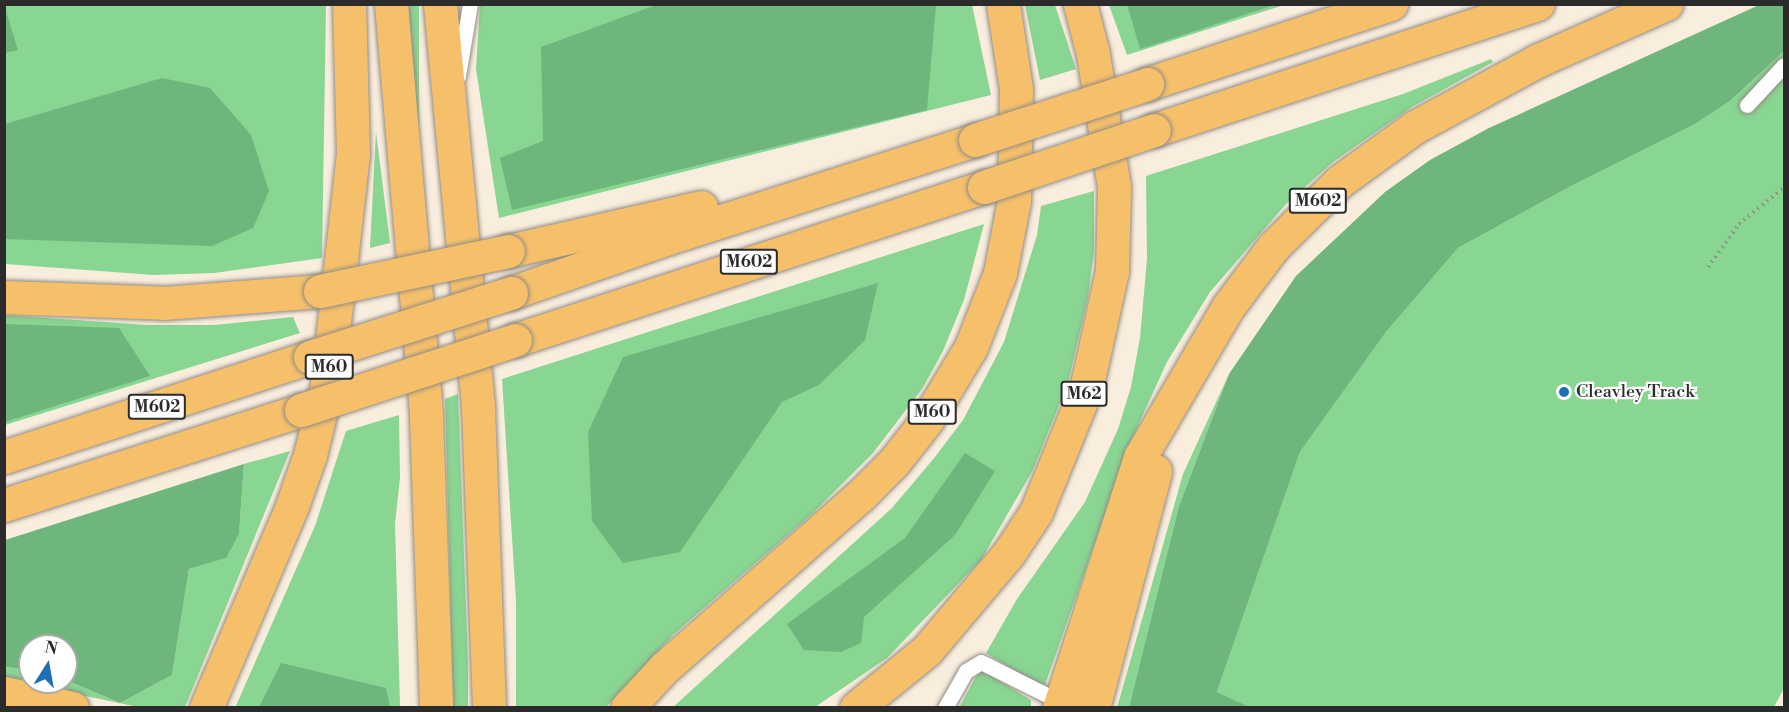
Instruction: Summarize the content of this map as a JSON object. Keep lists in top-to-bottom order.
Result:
{
  "streets": {
    "highway": ["M602", "M60", "M62"]
  },
  "places": ["Cleavley Track"],
  "north": "top"
}
